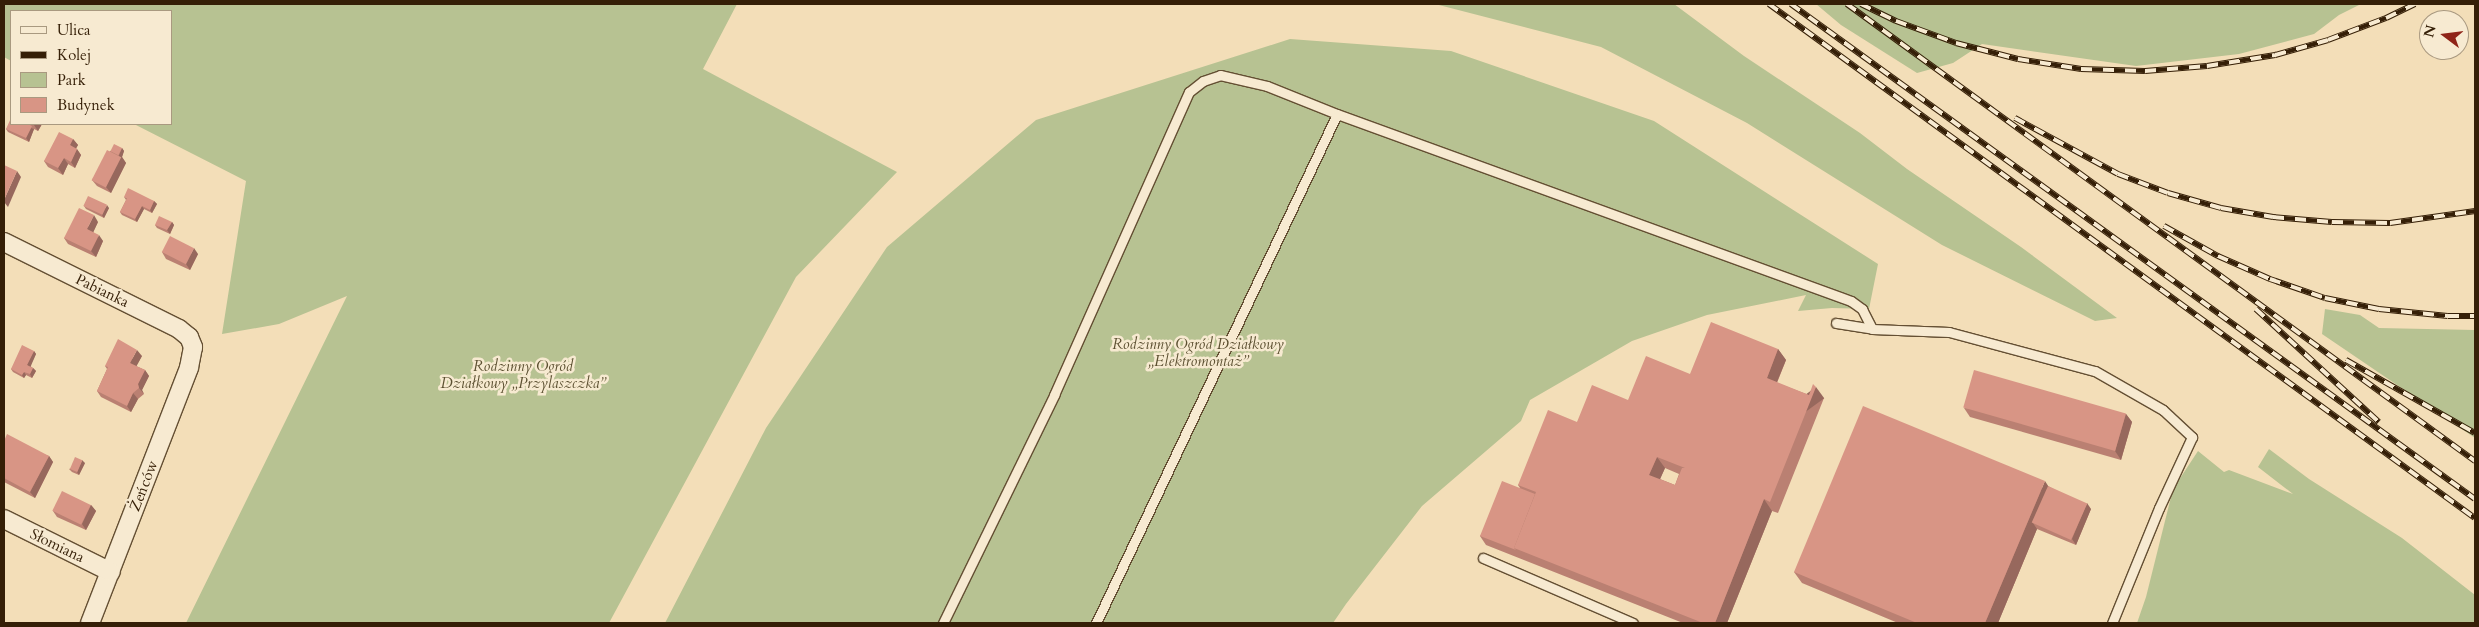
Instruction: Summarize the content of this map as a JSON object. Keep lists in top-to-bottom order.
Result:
{
  "streets": {
    "street": ["Pabianka", "Żeńców", "Słomiana"]
  },
  "crossings": [
    ["Pabianka", "Żeńców"],
    ["Żeńców", "Słomiana"]
  ],
  "parks": ["Rodzinny Ogród Działkowy „Elektromontaż”", "Rodzinny Ogród Działkowy „Przylaszczka”"],
  "legend": [
    "Ulica",
    "Kolej",
    "Park",
    "Budynek"
  ],
  "north": "left"
}
